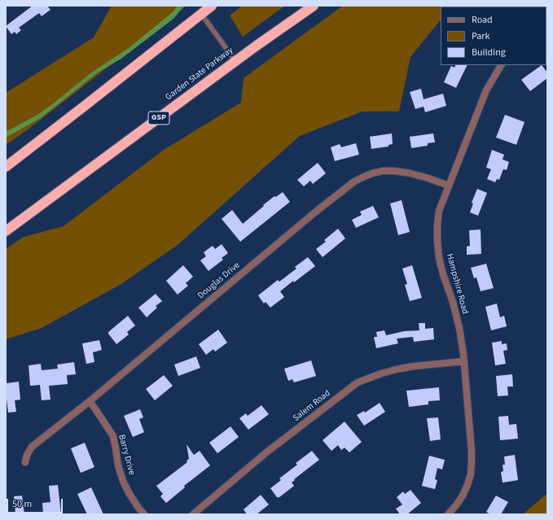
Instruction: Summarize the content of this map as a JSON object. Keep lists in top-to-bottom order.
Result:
{
  "streets": {
    "highway": ["Garden State Parkway", "GSP"],
    "street": [
      "Douglas Drive",
      "Hampshire Road",
      "Salem Road",
      "Barry Drive"
    ]
  },
  "crossings": [
    ["Douglas Drive", "Hampshire Road"],
    ["Douglas Drive", "Barry Drive"],
    ["Hampshire Road", "Salem Road"]
  ],
  "legend": ["Road", "Park", "Building"],
  "scale_bar": "50 m"
}
